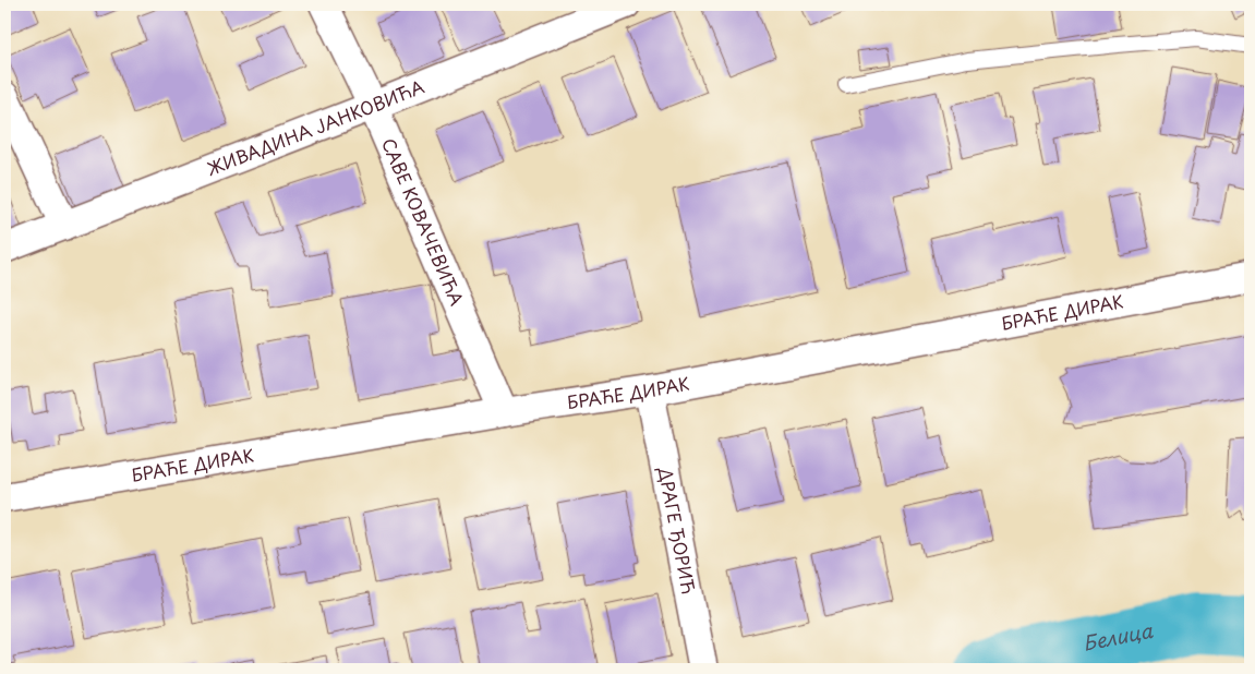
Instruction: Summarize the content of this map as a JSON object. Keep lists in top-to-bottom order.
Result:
{
  "streets": {
    "street": [
      "ЖИВАДИНА ЈАНКОВИЋА",
      "САВЕ КОВАЧЕВИЋА",
      "БРАЋЕ ДИРАК",
      "ДРАГЕ ЂОРИЋ"
    ]
  },
  "crossings": [
    ["ЖИВАДИНА ЈАНКОВИЋА", "САВЕ КОВАЧЕВИЋА"],
    ["САВЕ КОВАЧЕВИЋА", "БРАЋЕ ДИРАК"],
    ["БРАЋЕ ДИРАК", "ДРАГЕ ЂОРИЋ"]
  ],
  "water": ["Белица"]
}
